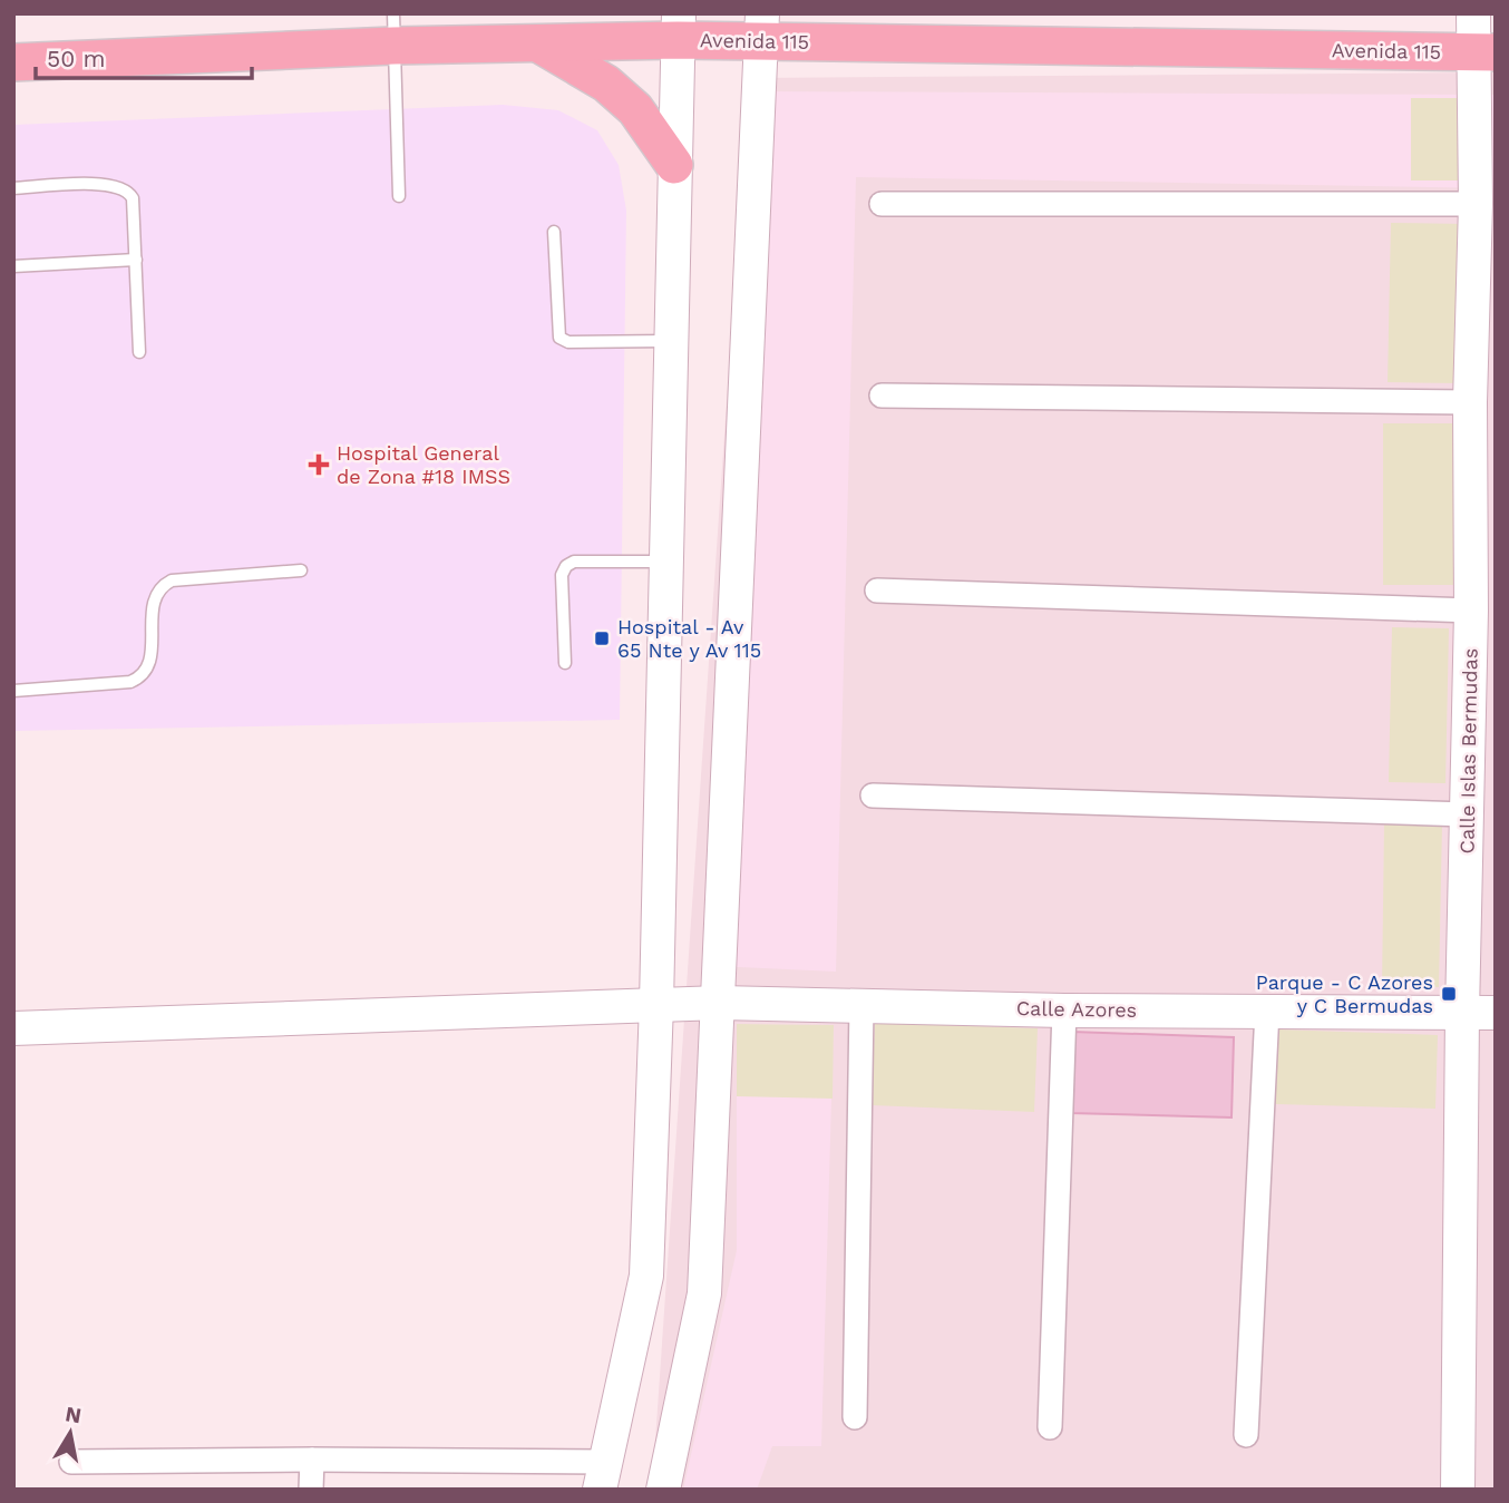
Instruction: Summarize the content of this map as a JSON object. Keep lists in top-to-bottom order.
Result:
{
  "streets": {
    "main road": ["Avenida 115"],
    "street": ["Calle Islas Bermudas", "Calle Azores"]
  },
  "crossings": [
    ["Avenida 115", "Calle Islas Bermudas"],
    ["Calle Islas Bermudas", "Calle Azores"]
  ],
  "places": {
    "health": ["Hospital General de Zona #18 IMSS"],
    "transit": ["Hospital - Av 65 Nte y Av 115", "Parque - C Azores y C Bermudas"]
  },
  "scale_bar": "50 m",
  "north": "top"
}
